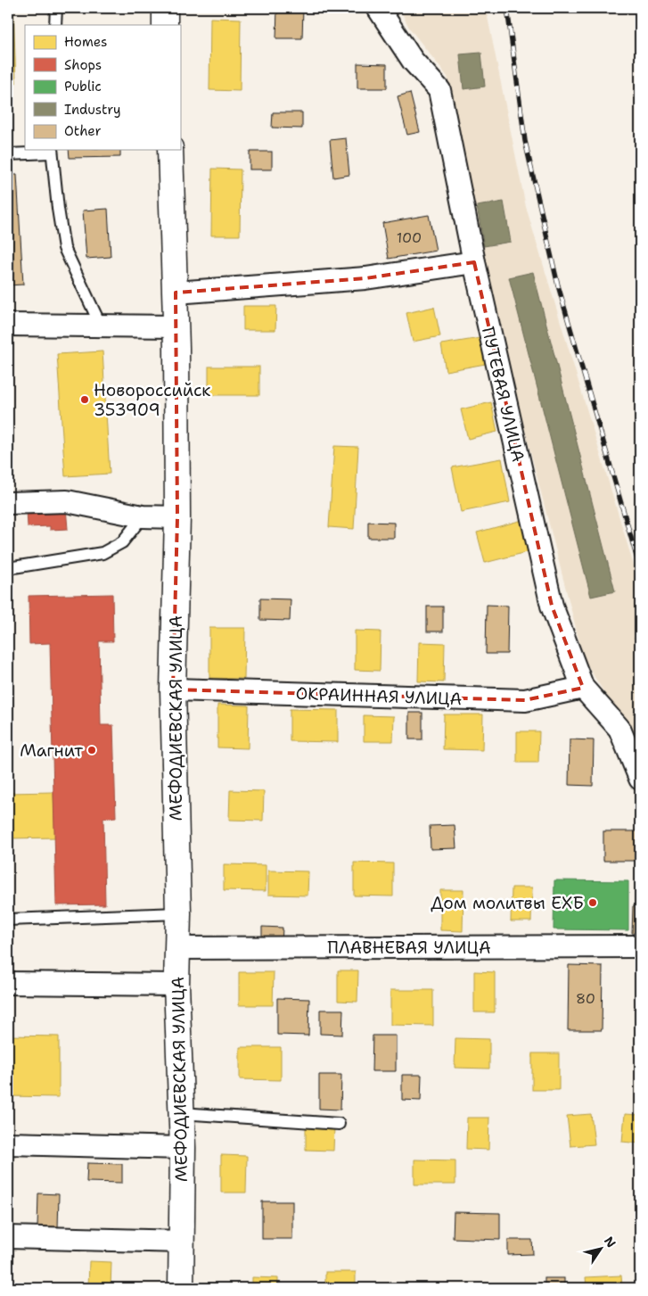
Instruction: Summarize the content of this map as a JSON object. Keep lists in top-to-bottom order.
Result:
{
  "streets": {
    "main road": ["МЕФОДИЕВСКАЯ УЛИЦА"],
    "street": ["ПУТЕВАЯ УЛИЦА", "ОКРАИННАЯ УЛИЦА", "ПЛАВНЕВАЯ УЛИЦА"]
  },
  "crossings": [
    ["ПУТЕВАЯ УЛИЦА", "ОКРАИННАЯ УЛИЦА"],
    ["ОКРАИННАЯ УЛИЦА", "МЕФОДИЕВСКАЯ УЛИЦА"],
    ["МЕФОДИЕВСКАЯ УЛИЦА", "ПЛАВНЕВАЯ УЛИЦА"]
  ],
  "places": ["Новороссийск 353909", "Магнит", "Дом молитвы ЕХБ"],
  "house_numbers": ["100", "80"],
  "legend": [
    "Homes",
    "Shops",
    "Public",
    "Industry",
    "Other"
  ],
  "north": "top right"
}
